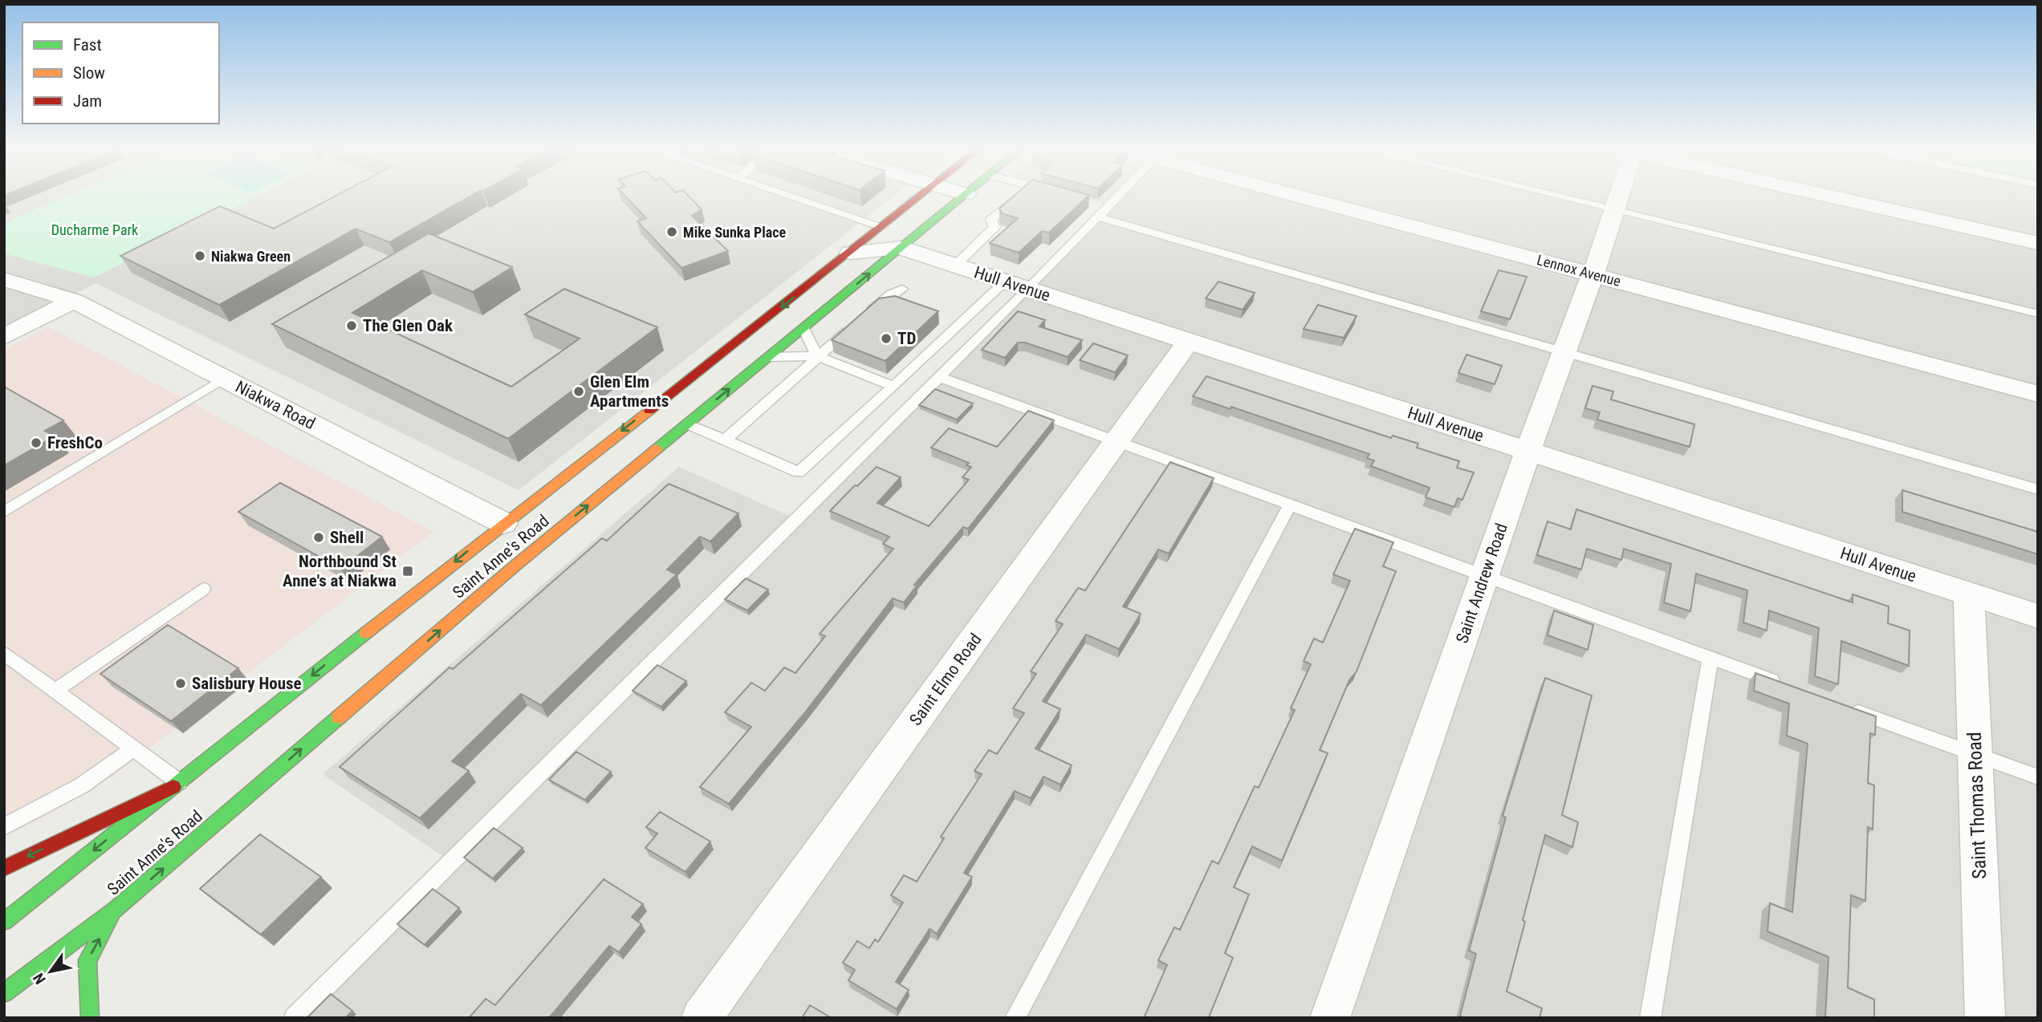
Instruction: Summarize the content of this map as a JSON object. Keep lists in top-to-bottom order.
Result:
{
  "streets": {
    "main road": ["Saint Anne's Road"],
    "street": [
      "Lennox Avenue",
      "Hull Avenue",
      "Niakwa Road",
      "Saint Andrew Road",
      "Saint Elmo Road",
      "Saint Thomas Road"
    ]
  },
  "crossings": [
    ["Lennox Avenue", "Saint Andrew Road"],
    ["Hull Avenue", "Saint Anne's Road"],
    ["Hull Avenue", "Saint Andrew Road"],
    ["Hull Avenue", "Saint Elmo Road"],
    ["Hull Avenue", "Saint Thomas Road"],
    ["Niakwa Road", "Saint Anne's Road"]
  ],
  "parks": ["Ducharme Park"],
  "places": {
    "other": [
      "Mike Sunka Place",
      "Niakwa Green",
      "The Glen Oak",
      "TD",
      "Glen Elm Apartments",
      "FreshCo",
      "Shell",
      "Salisbury House"
    ],
    "transit": ["Northbound St Anne's at Niakwa"]
  },
  "legend": ["Fast", "Slow", "Jam"],
  "north": "bottom left"
}
